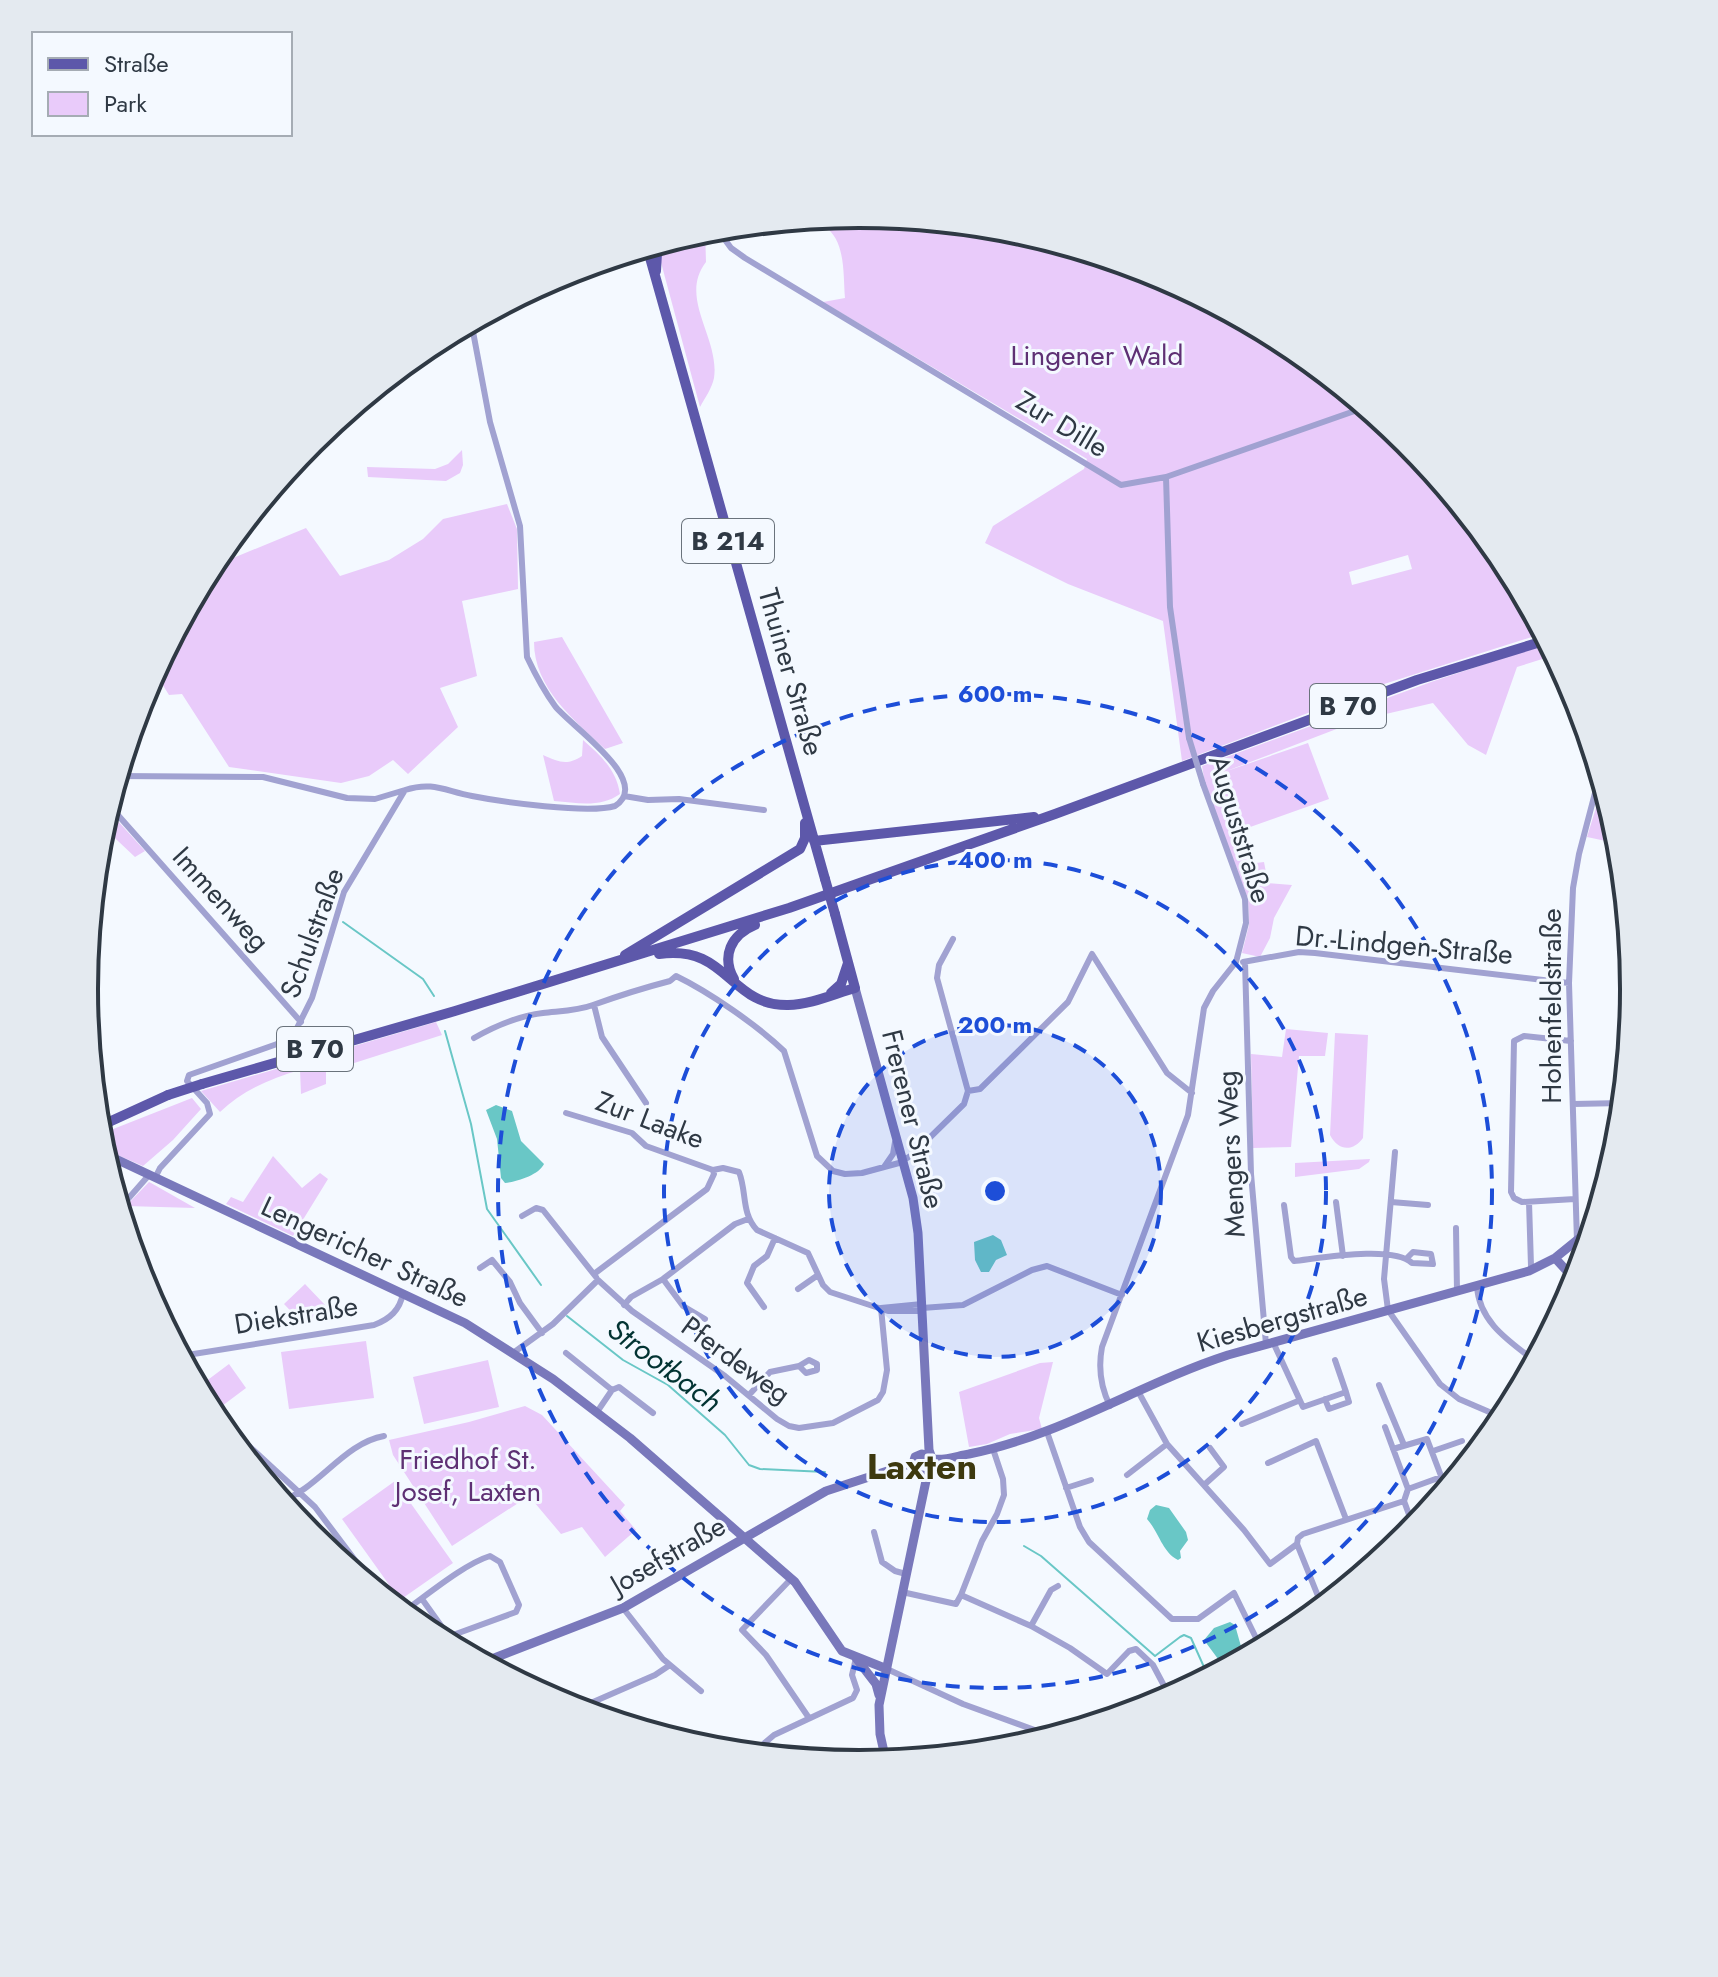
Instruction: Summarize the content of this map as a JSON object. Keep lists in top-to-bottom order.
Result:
{
  "streets": {
    "main road": [
      "B 214",
      "Thuiner Straße",
      "B 70",
      "Frerener Straße",
      "Lengericher Straße",
      "Kiesbergstraße",
      "Josefstraße"
    ],
    "street": [
      "Zur Dille",
      "Auguststraße",
      "Immenweg",
      "Schulstraße",
      "Dr.-Lindgen-Straße",
      "Hohenfeldstraße",
      "Zur Laake",
      "Mengers Weg",
      "Diekstraße",
      "Pferdeweg"
    ]
  },
  "crossings": [
    ["Zur Dille", "Auguststraße"],
    ["B 214", "Thuiner Straße"],
    ["B 214", "Frerener Straße"],
    ["Auguststraße", "Dr.-Lindgen-Straße"],
    ["Auguststraße", "Kiesbergstraße"],
    ["Immenweg", "Schulstraße"],
    ["Schulstraße", "Lengericher Straße"],
    ["Dr.-Lindgen-Straße", "Hohenfeldstraße"],
    ["Dr.-Lindgen-Straße", "Mengers Weg"],
    ["Hohenfeldstraße", "Kiesbergstraße"],
    ["Frerener Straße", "Lengericher Straße"],
    ["Frerener Straße", "Kiesbergstraße"],
    ["Frerener Straße", "Josefstraße"],
    ["Mengers Weg", "Kiesbergstraße"],
    ["Lengericher Straße", "Diekstraße"],
    ["Lengericher Straße", "Josefstraße"],
    ["Kiesbergstraße", "Josefstraße"]
  ],
  "districts": ["Laxten"],
  "water": ["Strootbach"],
  "parks": ["Lingener Wald", "Friedhof St. Josef, Laxten"],
  "legend": ["Straße", "Park"],
  "rings": ["600 m", "400 m", "200 m"]
}
